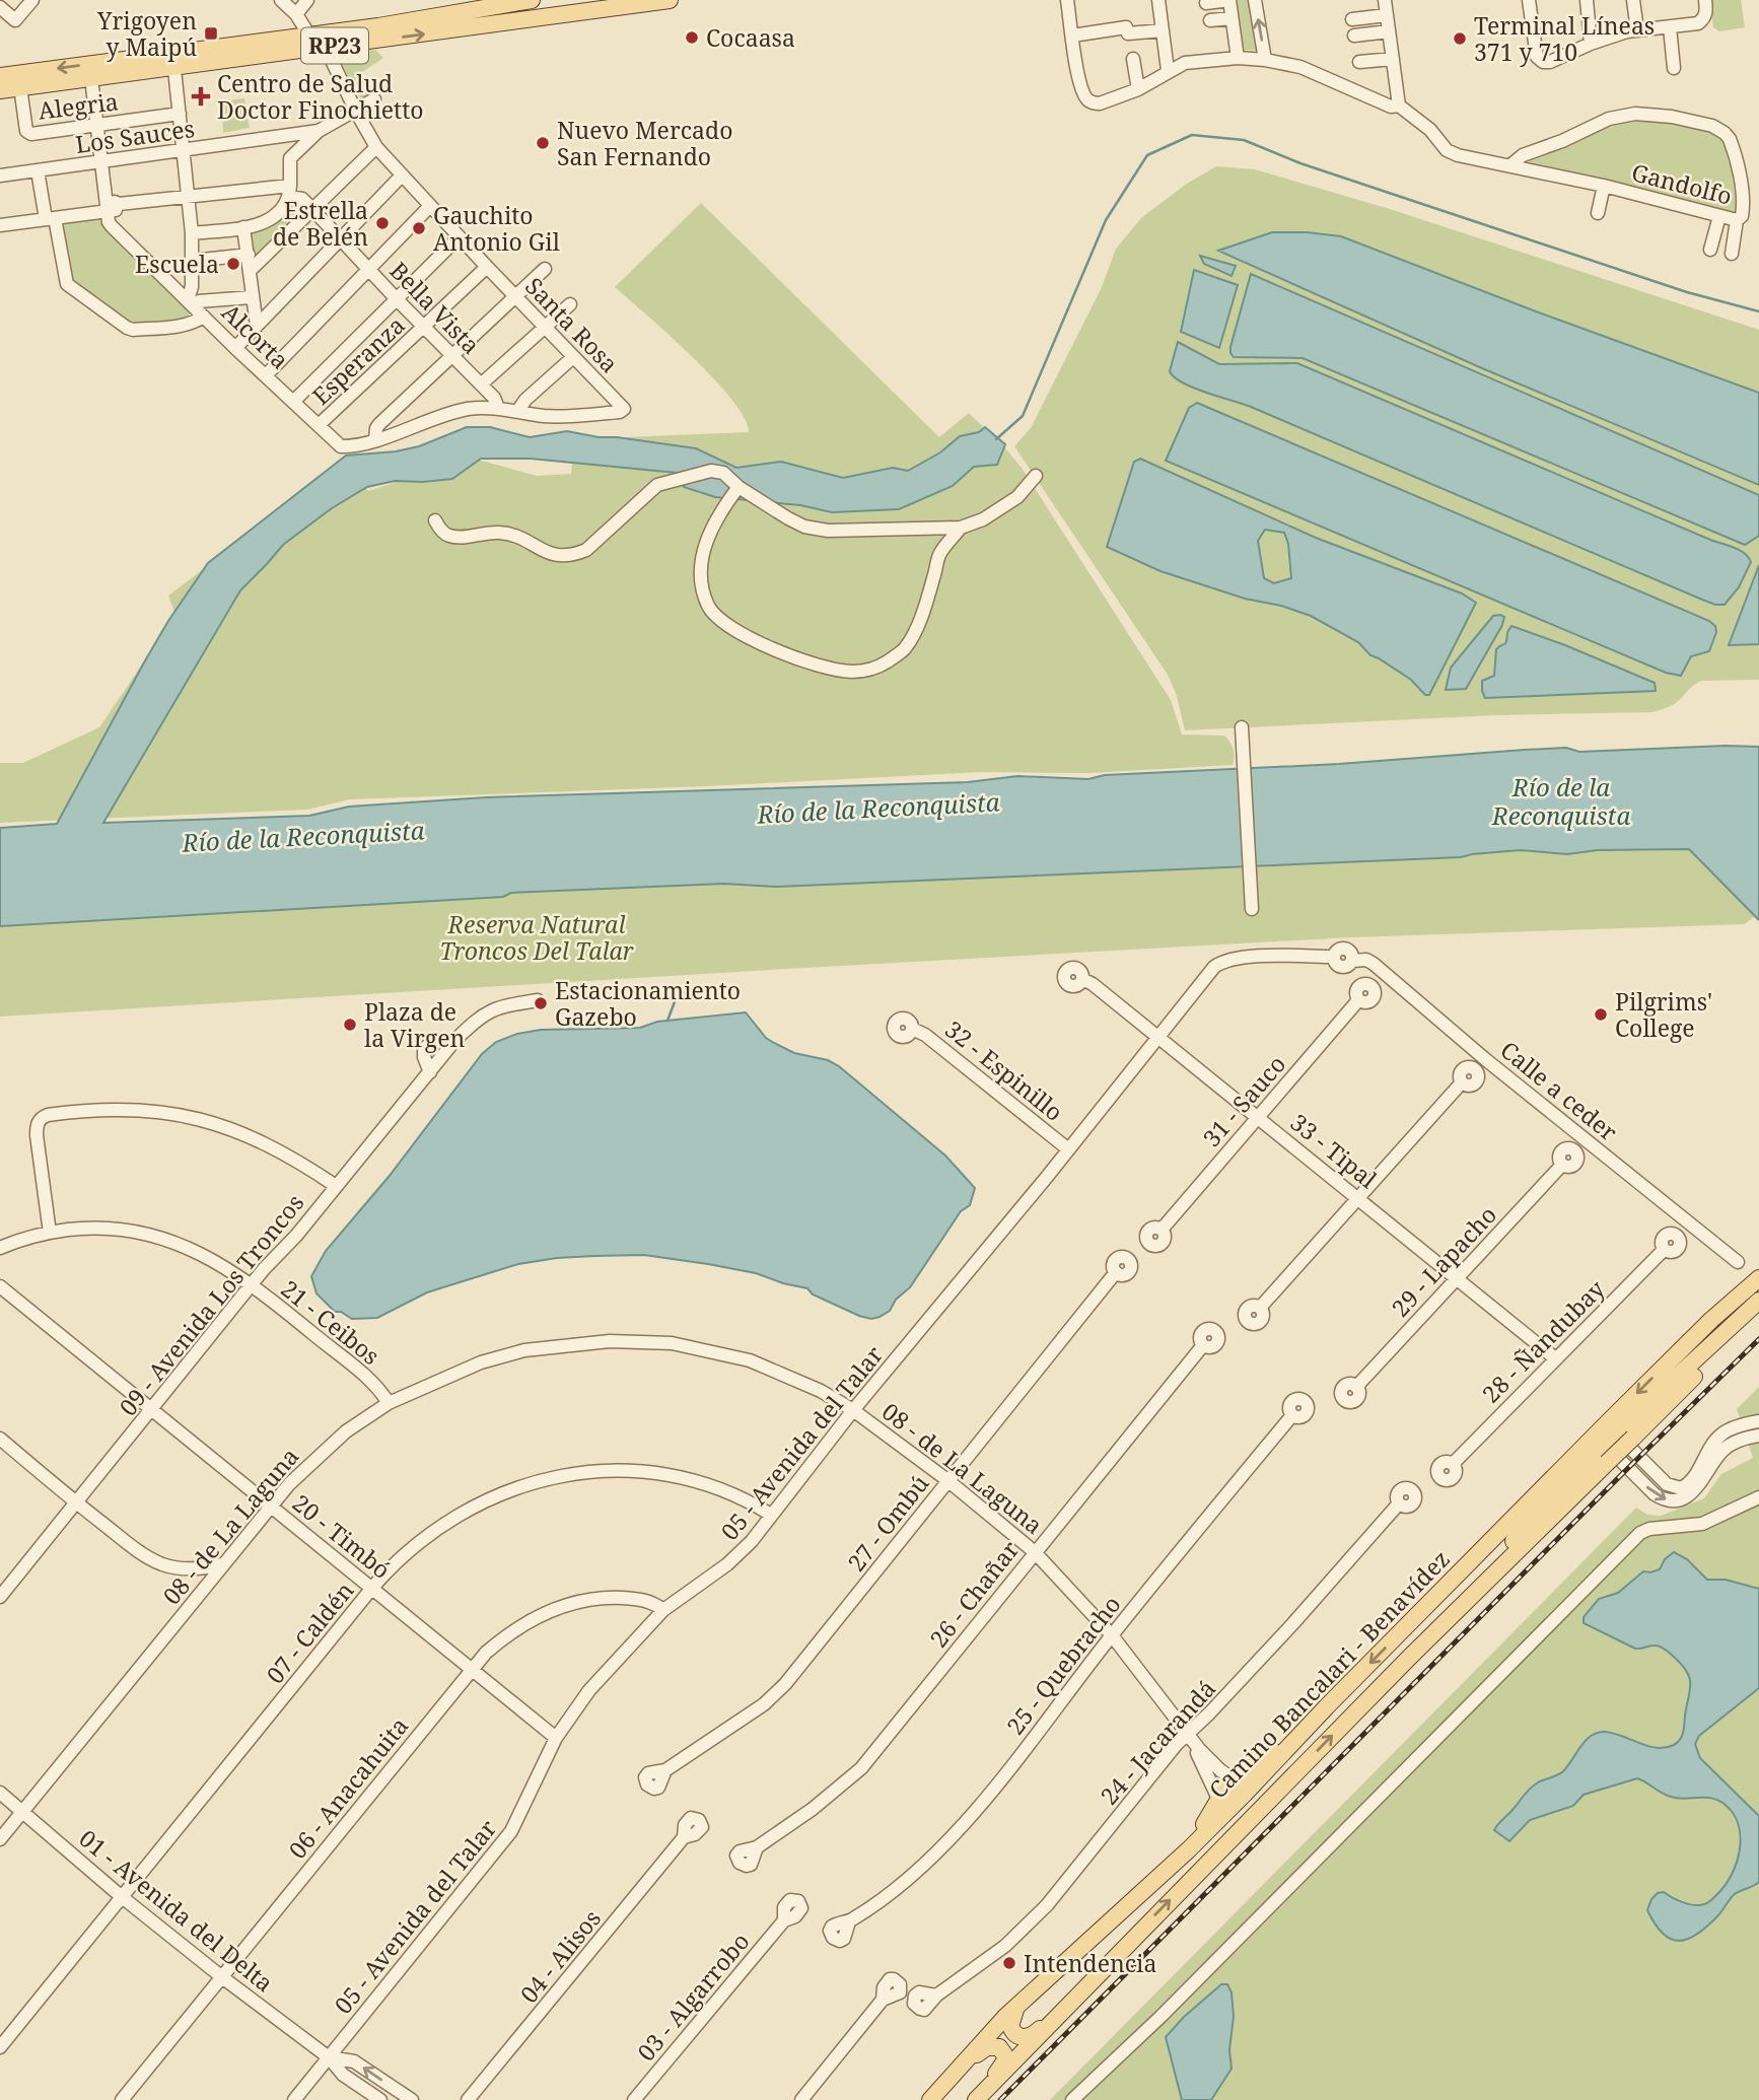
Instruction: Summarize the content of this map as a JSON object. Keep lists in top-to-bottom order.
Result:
{
  "streets": {
    "main road": ["RP23", "Camino Bancalari - Benavídez"],
    "street": [
      "Alegria",
      "Los Sauces",
      "Gandolfo",
      "Bella Vista",
      "Santa Rosa",
      "Alcorta",
      "Esperanza",
      "32 - Espinillo",
      "Calle a ceder",
      "31 - Sauco",
      "33 - Tipal",
      "29 - Lapacho",
      "09 - Avenida Los Troncos",
      "21 - Ceibos",
      "28 - Ñandubay",
      "05 - Avenida del Talar",
      "08 - de La Laguna",
      "27 - Ombú",
      "20 - Timbó",
      "26 - Chañar",
      "07 - Caldén",
      "25 - Quebracho",
      "24 - Jacarandá",
      "06 - Anacahuita",
      "01 - Avenida del Delta",
      "04 - Alisos",
      "03 - Algarrobo"
    ]
  },
  "crossings": [
    ["RP23", "Alegria"],
    ["RP23", "Santa Rosa"],
    ["RP23", "Alcorta"],
    ["Alegria", "Alcorta"],
    ["Los Sauces", "Santa Rosa"],
    ["Los Sauces", "Alcorta"],
    ["Bella Vista", "Santa Rosa"],
    ["Bella Vista", "Esperanza"],
    ["Santa Rosa", "Alcorta"],
    ["Santa Rosa", "Esperanza"],
    ["Alcorta", "Esperanza"],
    ["32 - Espinillo", "05 - Avenida del Talar"],
    ["Calle a ceder", "05 - Avenida del Talar"],
    ["31 - Sauco", "33 - Tipal"],
    ["33 - Tipal", "29 - Lapacho"],
    ["33 - Tipal", "28 - Ñandubay"],
    ["33 - Tipal", "05 - Avenida del Talar"],
    ["09 - Avenida Los Troncos", "21 - Ceibos"],
    ["09 - Avenida Los Troncos", "20 - Timbó"],
    ["21 - Ceibos", "08 - de La Laguna"],
    ["05 - Avenida del Talar", "08 - de La Laguna"],
    ["05 - Avenida del Talar", "20 - Timbó"],
    ["05 - Avenida del Talar", "07 - Caldén"],
    ["05 - Avenida del Talar", "06 - Anacahuita"],
    ["05 - Avenida del Talar", "01 - Avenida del Delta"],
    ["08 - de La Laguna", "27 - Ombú"],
    ["08 - de La Laguna", "20 - Timbó"],
    ["08 - de La Laguna", "26 - Chañar"],
    ["08 - de La Laguna", "25 - Quebracho"],
    ["08 - de La Laguna", "24 - Jacarandá"],
    ["08 - de La Laguna", "01 - Avenida del Delta"],
    ["20 - Timbó", "07 - Caldén"],
    ["20 - Timbó", "06 - Anacahuita"],
    ["07 - Caldén", "01 - Avenida del Delta"],
    ["06 - Anacahuita", "01 - Avenida del Delta"]
  ],
  "water": ["Río de la Reconquista"],
  "parks": ["Reserva Natural Troncos Del Talar"],
  "places": {
    "transit": ["Yrigoyen y Maipú"],
    "other": [
      "Cocaasa",
      "Terminal Líneas 371 y 710",
      "Nuevo Mercado San Fernando",
      "Estrella de Belén",
      "Gauchito Antonio Gil",
      "Escuela",
      "Estacionamiento Gazebo",
      "Pilgrims' College",
      "Plaza de la Virgen",
      "Intendencia"
    ],
    "health": ["Centro de Salud Doctor Finochietto"]
  }
}
